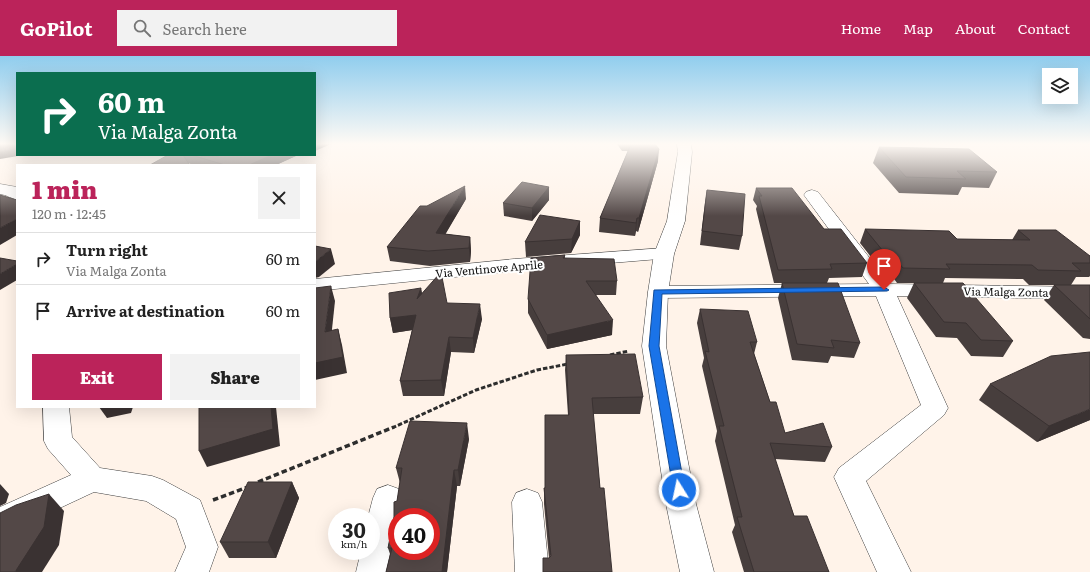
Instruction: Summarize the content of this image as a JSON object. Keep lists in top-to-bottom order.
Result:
{
  "streets": {
    "street": ["Via Ventinove Aprile", "Via Malga Zonta"]
  },
  "page": {
    "header": "GoPilot",
    "search": "Search here",
    "nav": [
      "Home",
      "Map",
      "About",
      "Contact"
    ],
    "turn": ["60 m", "Via Malga Zonta"],
    "heading": ["1 min", "120 m · 12:45"],
    "list": [
      {
        "name": "Turn right",
        "note": "Via Malga Zonta",
        "value": "60 m"
      },
      {
        "name": "Arrive at destination",
        "value": "60 m"
      }
    ],
    "buttons": ["Exit", "Share"],
    "speed": "30 km/h",
    "limit": "40"
  }
}
